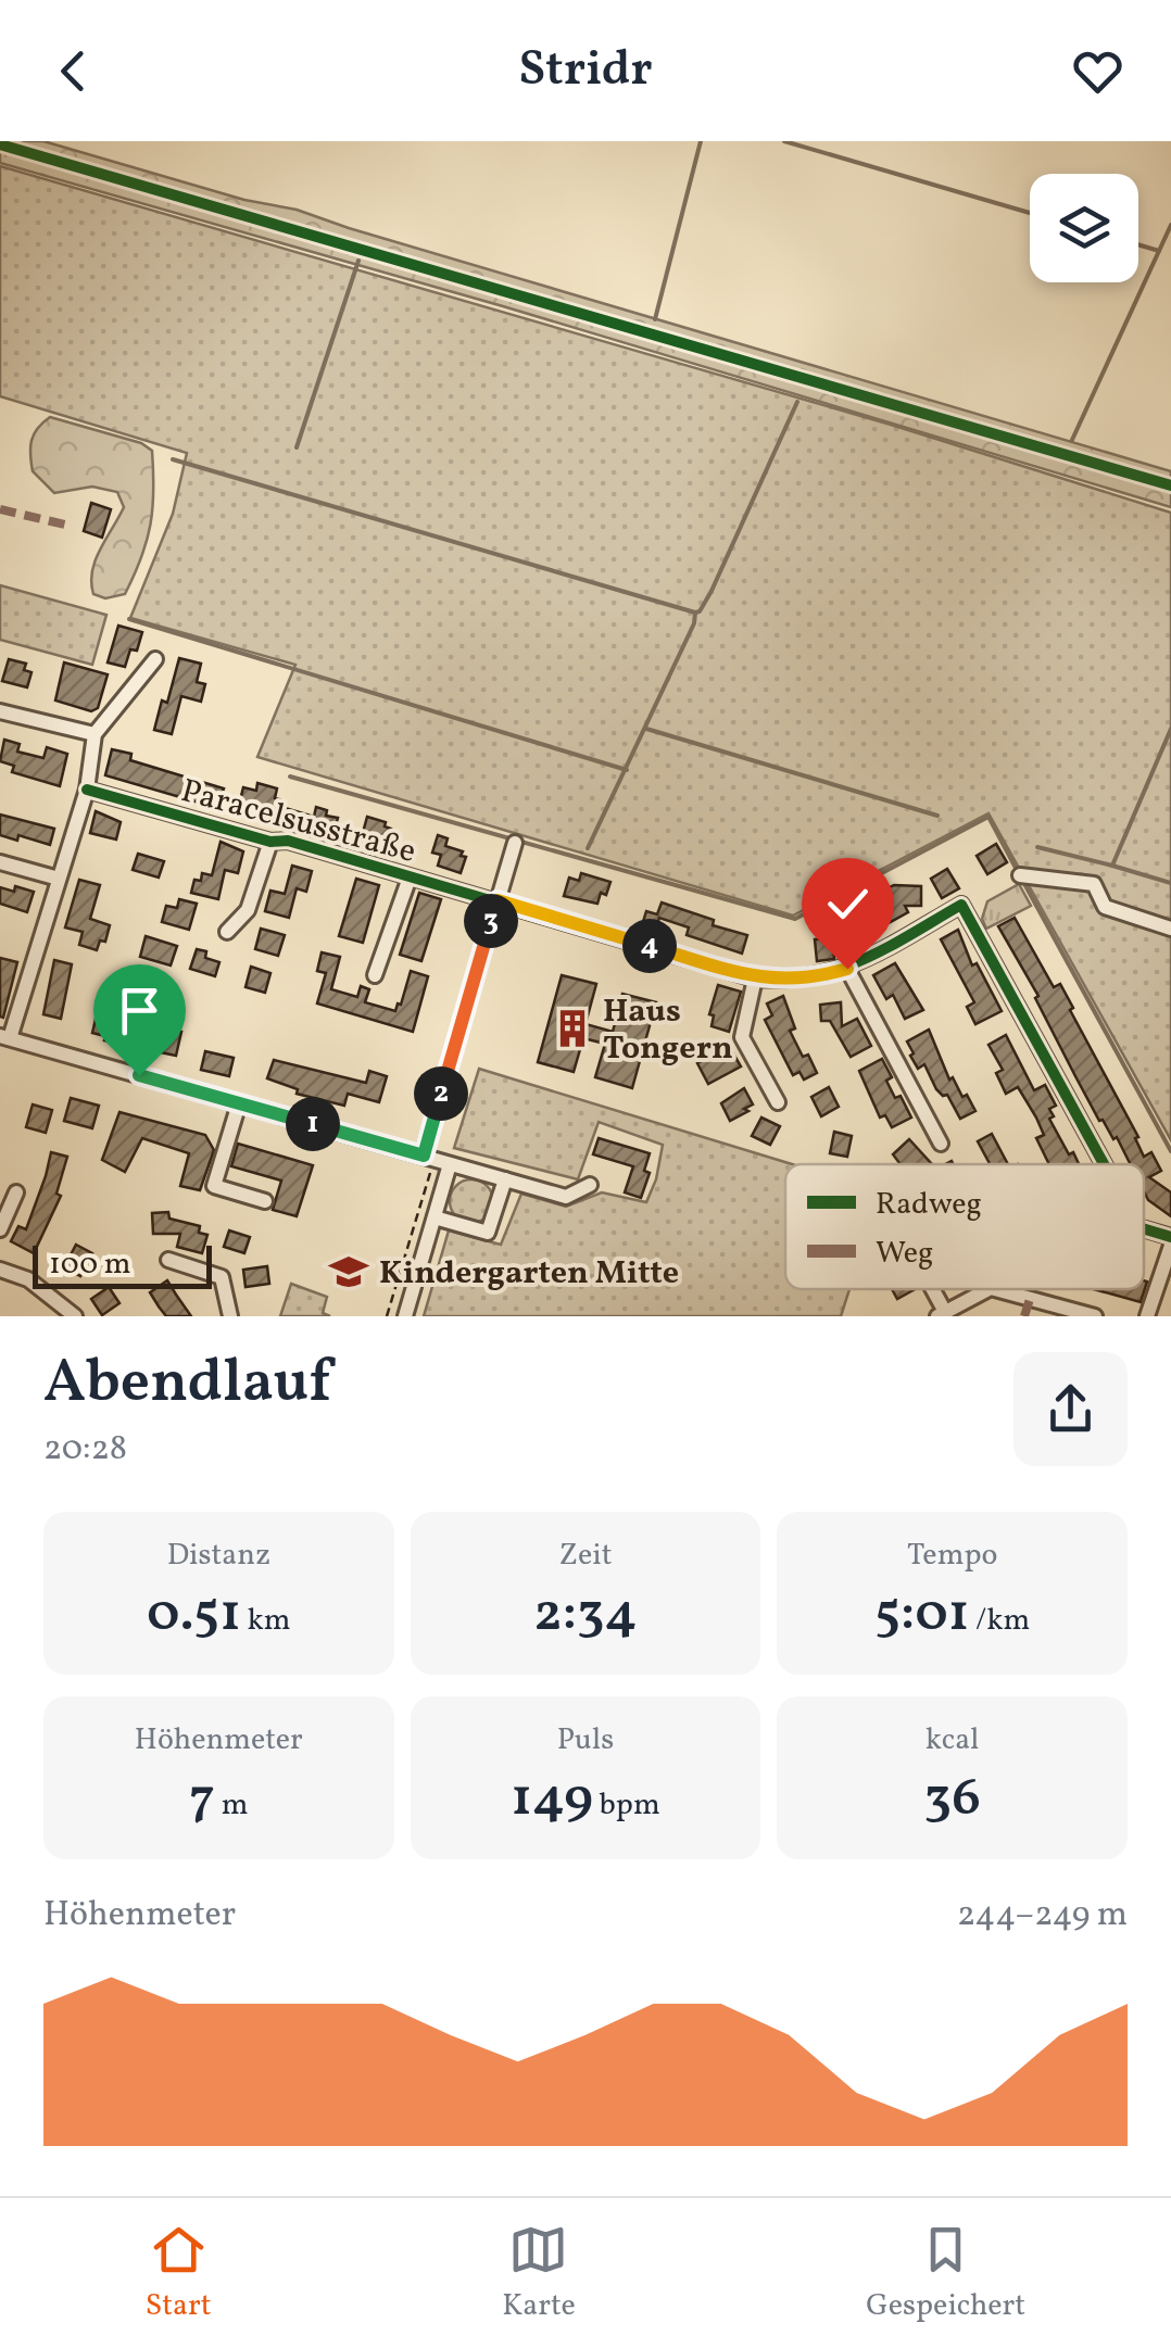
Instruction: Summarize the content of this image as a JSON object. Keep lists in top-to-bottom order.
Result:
{
  "streets": {
    "street": ["Paracelsusstraße"]
  },
  "places": {
    "building": ["Haus Tongern"],
    "school or university": ["Kindergarten Mitte"]
  },
  "legend": ["Radweg", "Weg"],
  "scale_bar": "100 m",
  "page": {
    "header": "Stridr",
    "pins": [
      "3",
      "4",
      "2",
      "1"
    ],
    "scale": "100 m",
    "heading": ["Abendlauf", "20:28"],
    "stats": [
      ["Distanz", "0.51 km"],
      ["Zeit", "2:34"],
      ["Tempo", "5:01 /km"],
      ["Höhenmeter", "7 m"],
      ["Puls", "149 bpm"],
      ["kcal", "36"]
    ],
    "chart": ["Höhenmeter", "244–249 m"],
    "tabs": ["Start", "Karte", "Gespeichert"]
  }
}
